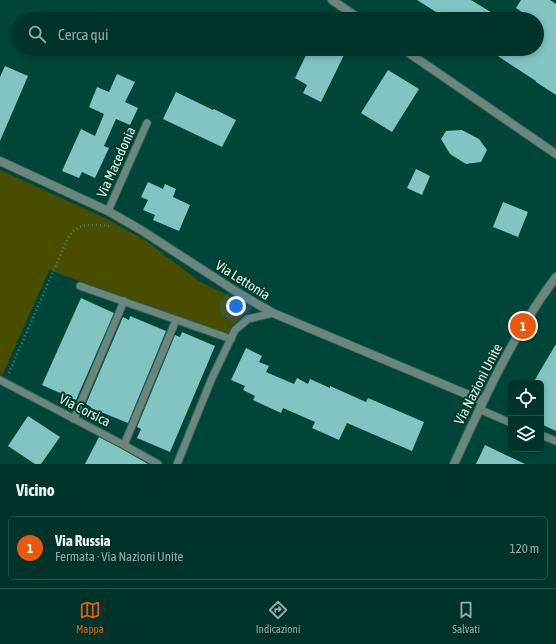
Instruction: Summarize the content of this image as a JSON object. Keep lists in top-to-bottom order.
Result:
{
  "streets": {
    "street": ["Via Lettonia", "Via Nazioni Unite"],
    "lane": ["Via Macedonia", "Via Corsica"]
  },
  "crossings": [
    ["Via Macedonia", "Via Lettonia"],
    ["Via Lettonia", "Via Nazioni Unite"]
  ],
  "page": {
    "search": "Cerca qui",
    "pins": "1",
    "heading": "Vicino",
    "list": [
      {
        "mark": "1",
        "name": "Via Russia",
        "note": "Fermata · Via Nazioni Unite",
        "value": "120 m"
      }
    ],
    "nav": ["Mappa", "Indicazioni", "Salvati"]
  }
}
